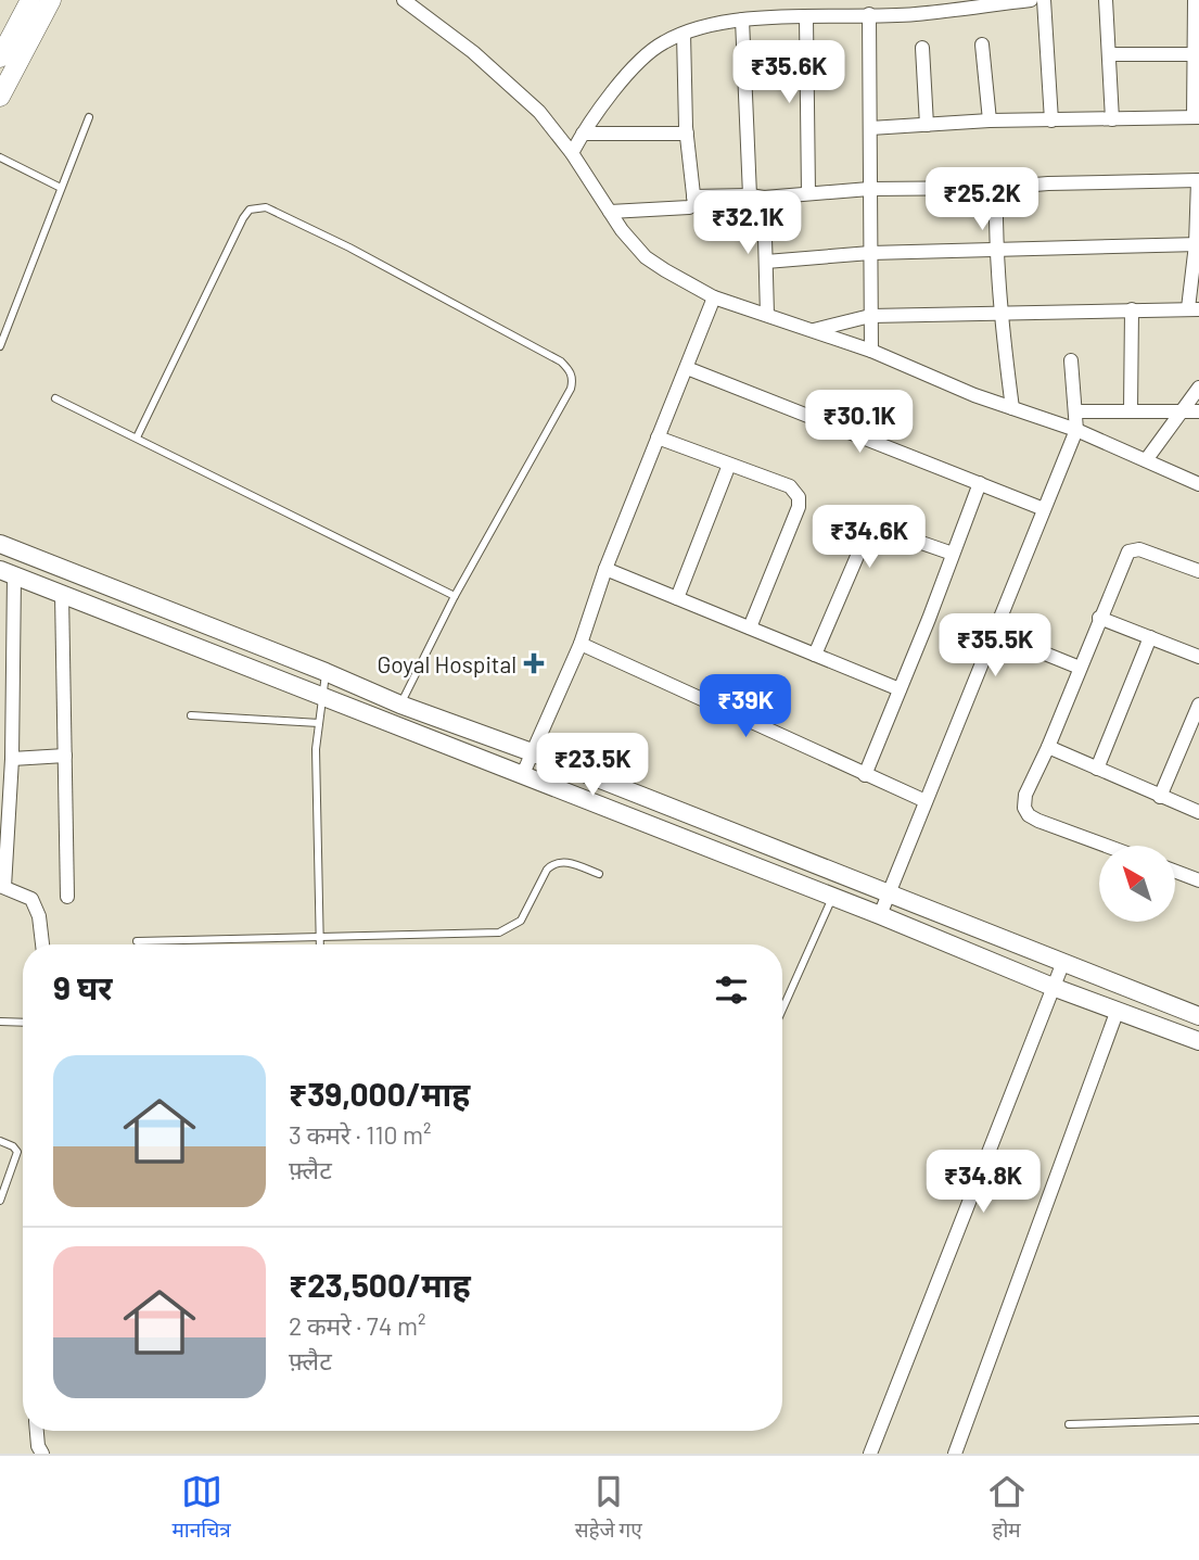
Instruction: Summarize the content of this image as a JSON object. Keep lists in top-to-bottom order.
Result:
{
  "places": {
    "health": ["Goyal Hospital"]
  },
  "north": "top left",
  "page": {
    "price": [
      "₹35.6K",
      "₹25.2K",
      "₹32.1K",
      "₹30.1K",
      "₹34.6K",
      "₹35.5K",
      "₹39K",
      "₹23.5K",
      "₹34.8K"
    ],
    "heading": "9 घर",
    "list": [
      {
        "name": "₹39,000/माह",
        "note": "3 कमरे · 110 m² · फ़्लैट"
      },
      {
        "name": "₹23,500/माह",
        "note": "2 कमरे · 74 m² · फ़्लैट"
      }
    ],
    "tabs": ["मानचित्र", "सहेजे गए", "होम"]
  }
}
